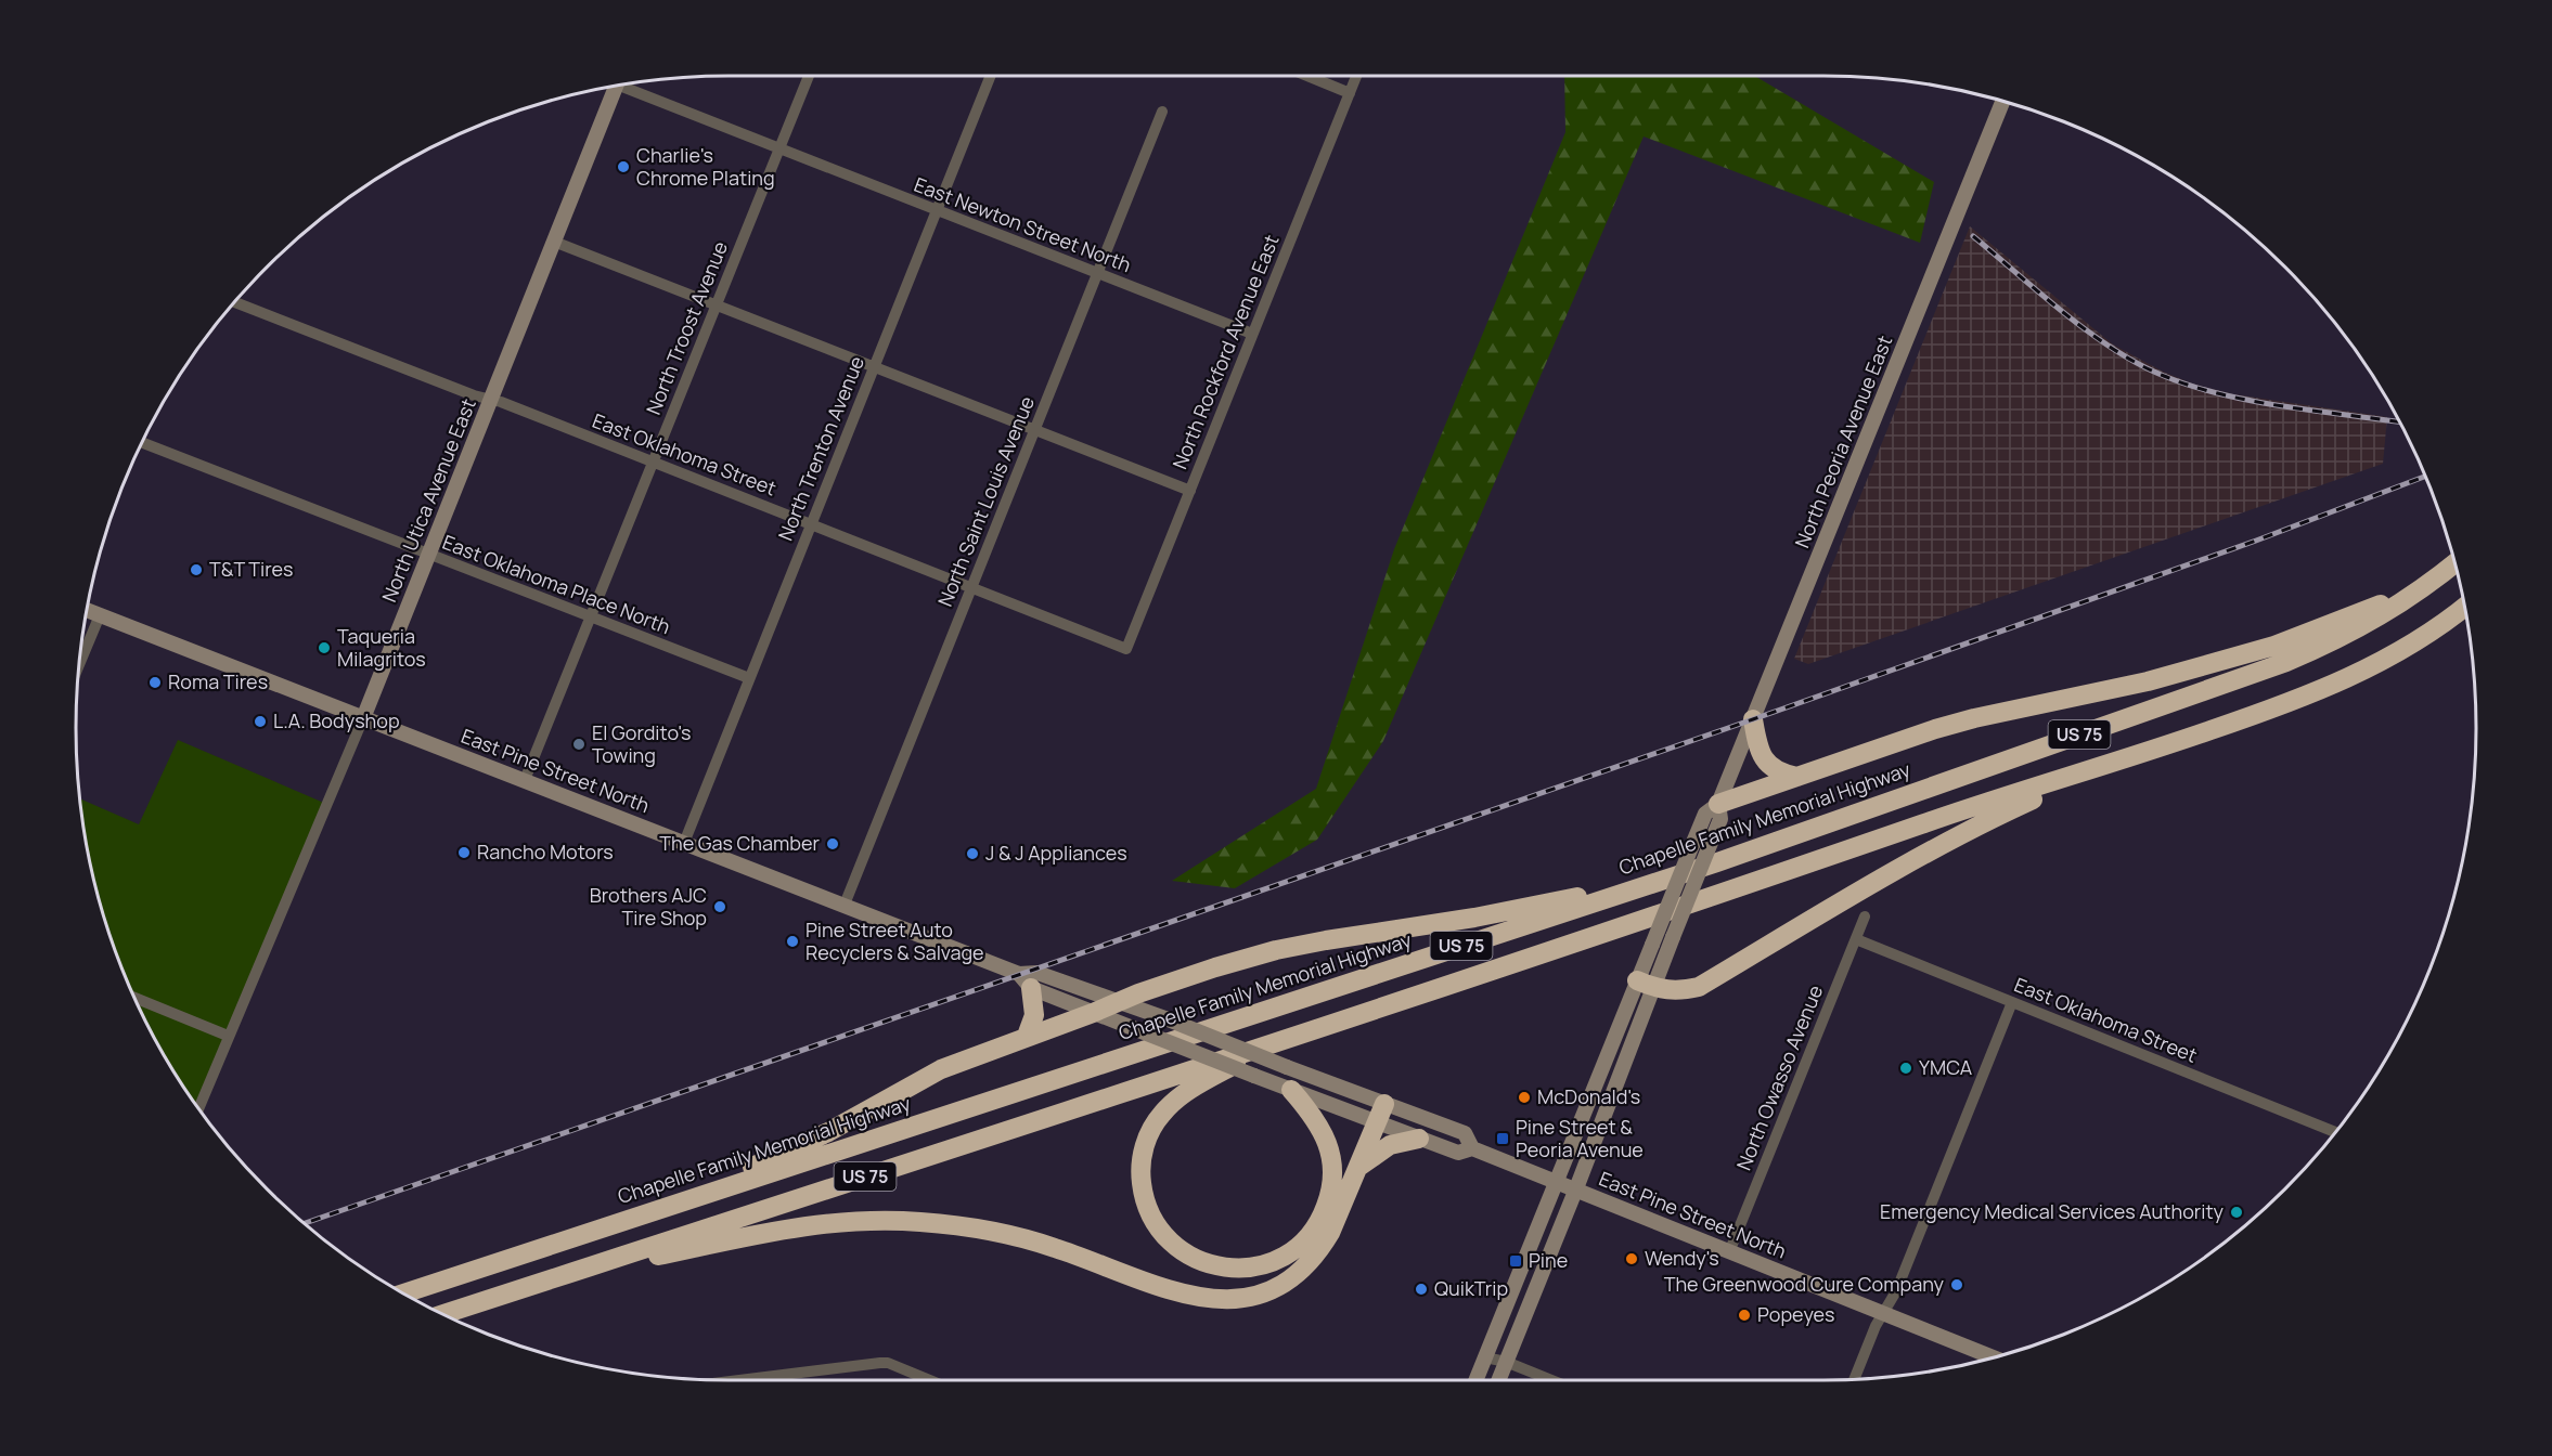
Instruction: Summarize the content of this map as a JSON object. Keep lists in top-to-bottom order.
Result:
{
  "streets": {
    "highway": ["US 75", "Chapelle Family Memorial Highway"],
    "main road": ["North Peoria Avenue East", "North Utica Avenue East", "East Pine Street North"],
    "street": [
      "East Newton Street North",
      "North Troost Avenue",
      "North Rockford Avenue East",
      "North Trenton Avenue",
      "East Oklahoma Street",
      "North Saint Louis Avenue",
      "East Oklahoma Place North",
      "North Owasso Avenue"
    ]
  },
  "crossings": [
    ["East Newton Street North", "North Troost Avenue"],
    ["East Newton Street North", "North Rockford Avenue East"],
    ["East Newton Street North", "North Trenton Avenue"],
    ["East Newton Street North", "North Saint Louis Avenue"],
    ["North Troost Avenue", "East Oklahoma Street"],
    ["North Troost Avenue", "East Oklahoma Place North"],
    ["North Troost Avenue", "East Pine Street North"],
    ["North Rockford Avenue East", "East Oklahoma Street"],
    ["North Peoria Avenue East", "East Pine Street North"],
    ["North Trenton Avenue", "East Oklahoma Street"],
    ["North Trenton Avenue", "East Oklahoma Place North"],
    ["North Trenton Avenue", "East Pine Street North"],
    ["East Oklahoma Street", "North Utica Avenue East"],
    ["East Oklahoma Street", "North Saint Louis Avenue"],
    ["East Oklahoma Street", "North Owasso Avenue"],
    ["North Utica Avenue East", "East Oklahoma Place North"],
    ["North Utica Avenue East", "East Pine Street North"],
    ["North Saint Louis Avenue", "East Pine Street North"],
    ["East Pine Street North", "North Owasso Avenue"]
  ],
  "places": {
    "other": [
      "Charlie's Chrome Plating",
      "T&T Tires",
      "Taqueria Milagritos",
      "Roma Tires",
      "L.A. Bodyshop",
      "El Gordito's Towing",
      "The Gas Chamber",
      "Rancho Motors",
      "J & J Appliances",
      "Brothers AJC Tire Shop",
      "Pine Street Auto Recyclers & Salvage",
      "YMCA",
      "McDonald's",
      "Emergency Medical Services Authority",
      "Wendy's",
      "The Greenwood Cure Company",
      "QuikTrip",
      "Popeyes"
    ],
    "transit": ["Pine Street & Peoria Avenue", "Pine"]
  }
}
